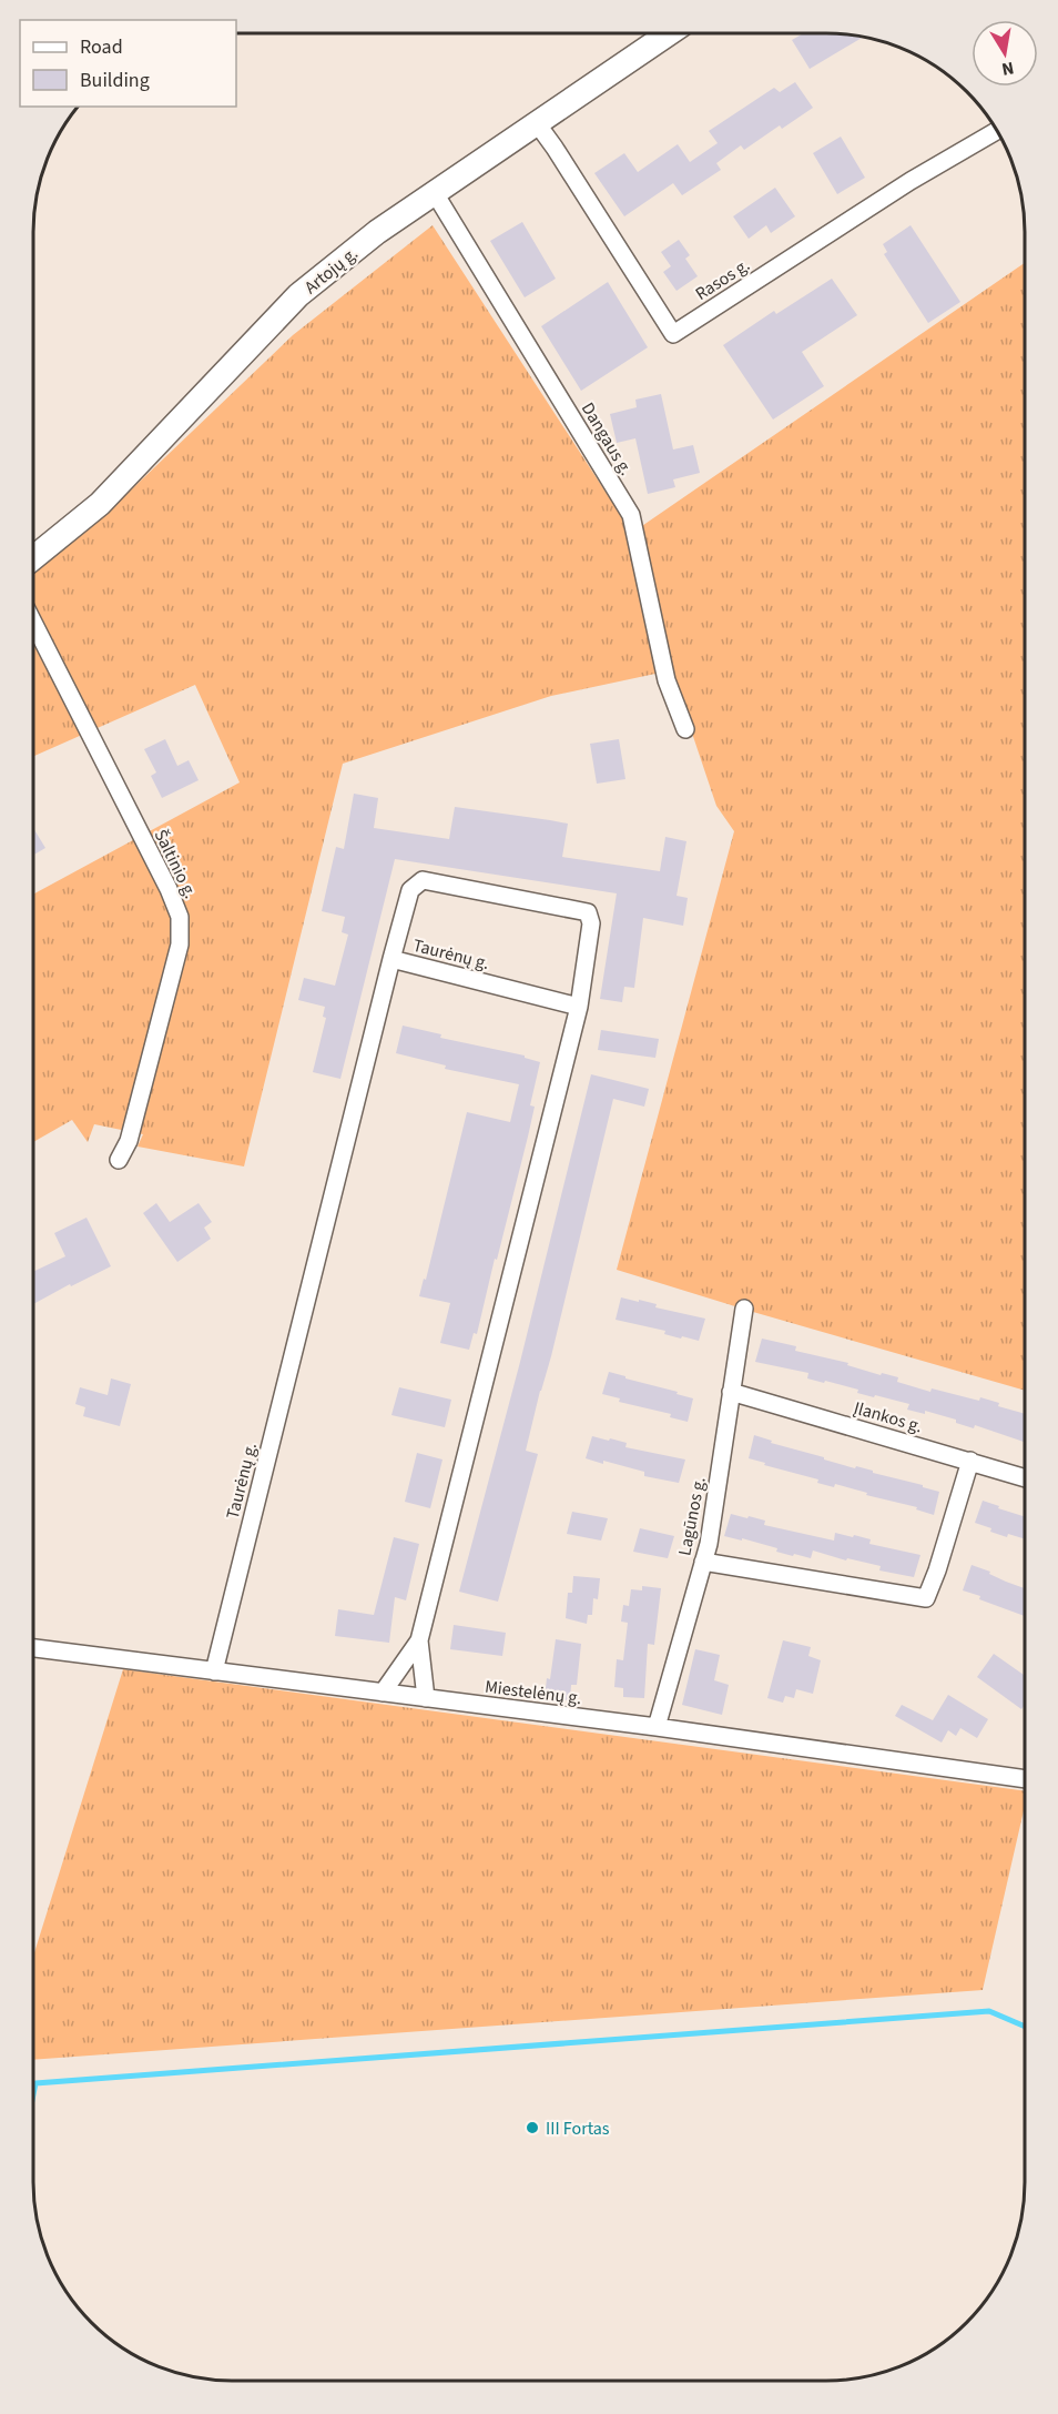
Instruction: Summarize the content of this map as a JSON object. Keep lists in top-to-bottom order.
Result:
{
  "streets": {
    "main road": ["Artojų g."],
    "street": [
      "Rasos g.",
      "Dangaus g.",
      "Šaltinio g.",
      "Taurėnų g.",
      "Įlankos g.",
      "Lagūnos g.",
      "Miestelėnų g."
    ]
  },
  "crossings": [
    ["Artojų g.", "Rasos g."],
    ["Artojų g.", "Dangaus g."],
    ["Taurėnų g.", "Miestelėnų g."],
    ["Įlankos g.", "Lagūnos g."],
    ["Lagūnos g.", "Miestelėnų g."]
  ],
  "places": ["III Fortas"],
  "legend": ["Road", "Building"],
  "north": "bottom"
}
